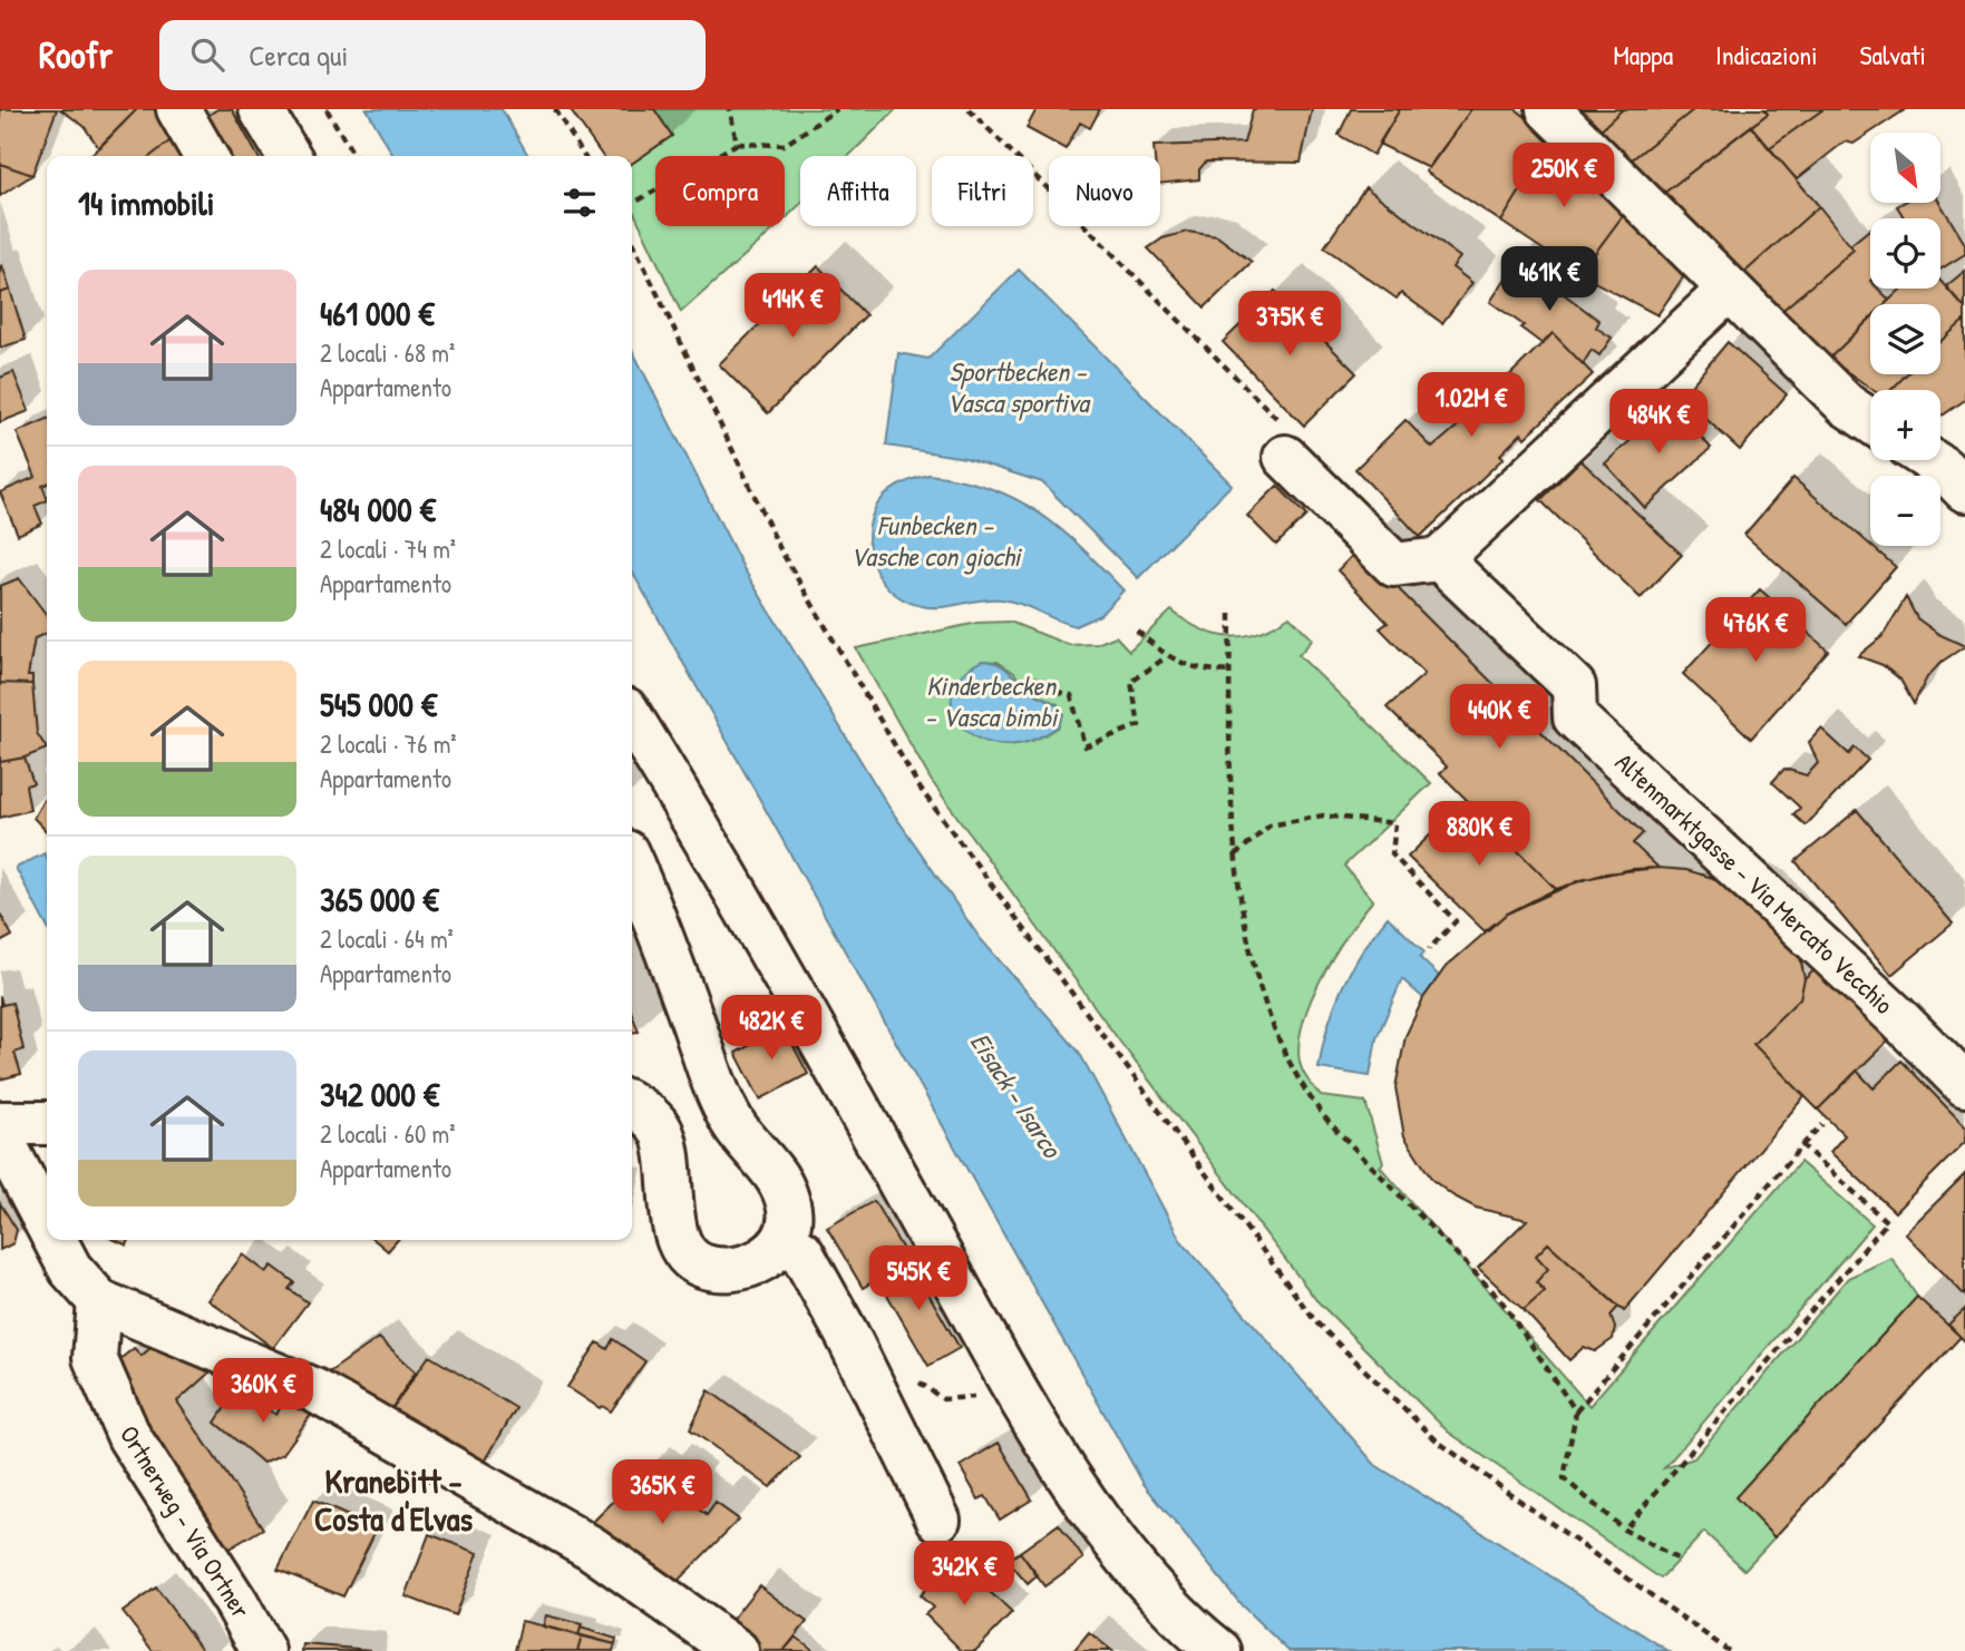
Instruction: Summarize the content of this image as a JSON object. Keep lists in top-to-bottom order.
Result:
{
  "streets": {
    "street": ["Altenmarktgasse - Via Mercato Vecchio", "Ortnerweg - Via Ortner"]
  },
  "districts": ["Kranebitt - Costa d'Elvas"],
  "water": [
    "Sportbecken - Vasca sportiva",
    "Funbecken - Vasche con giochi",
    "Kinderbecken - Vasca bimbi",
    "Eisack - Isarco"
  ],
  "north": "bottom right",
  "page": {
    "header": "Roofr",
    "search": "Cerca qui",
    "nav": ["Mappa", "Indicazioni", "Salvati"],
    "map_buttons": ["+", "−"],
    "price": [
      "250K €",
      "461K €",
      "414K €",
      "375K €",
      "1.02M €",
      "484K €",
      "476K €",
      "440K €",
      "880K €",
      "482K €",
      "545K €",
      "360K €",
      "365K €",
      "342K €"
    ],
    "chip": [
      "Compra",
      "Affitta",
      "Filtri",
      "Nuovo"
    ],
    "heading": "14 immobili",
    "list": [
      {
        "name": "461 000 €",
        "note": "2 locali · 68 m² · Appartamento"
      },
      {
        "name": "484 000 €",
        "note": "2 locali · 74 m² · Appartamento"
      },
      {
        "name": "545 000 €",
        "note": "2 locali · 76 m² · Appartamento"
      },
      {
        "name": "365 000 €",
        "note": "2 locali · 64 m² · Appartamento"
      },
      {
        "name": "342 000 €",
        "note": "2 locali · 60 m² · Appartamento"
      }
    ]
  }
}
